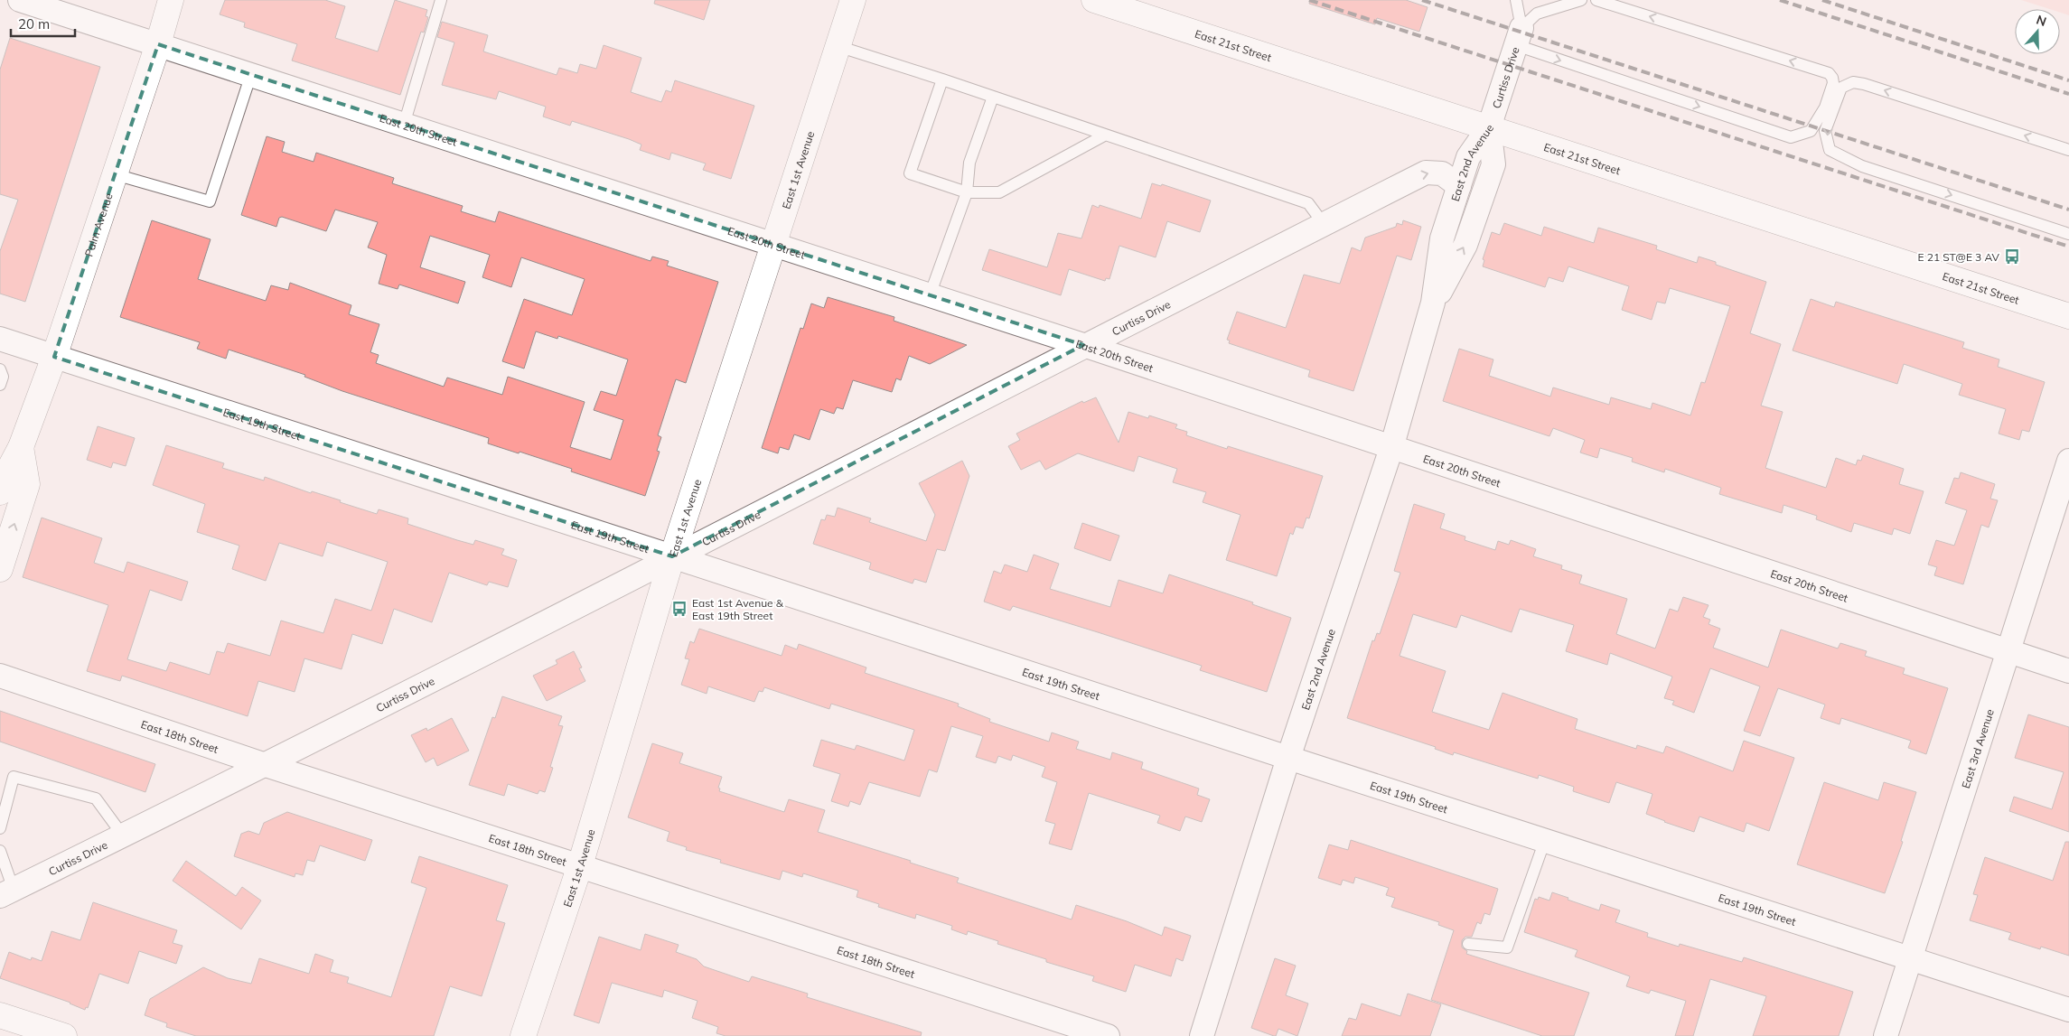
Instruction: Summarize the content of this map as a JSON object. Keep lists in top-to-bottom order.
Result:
{
  "streets": {
    "main road": ["East 21st Street", "East 1st Avenue", "Palm Avenue"],
    "street": [
      "Curtiss Drive",
      "East 20th Street",
      "East 2nd Avenue",
      "East 19th Street",
      "East 18th Street",
      "East 3rd Avenue"
    ]
  },
  "crossings": [
    ["East 21st Street", "Curtiss Drive"],
    ["East 21st Street", "East 2nd Avenue"],
    ["Curtiss Drive", "East 20th Street"],
    ["Curtiss Drive", "East 1st Avenue"],
    ["Curtiss Drive", "East 2nd Avenue"],
    ["Curtiss Drive", "East 19th Street"],
    ["Curtiss Drive", "East 18th Street"],
    ["East 20th Street", "East 1st Avenue"],
    ["East 20th Street", "East 2nd Avenue"],
    ["East 20th Street", "Palm Avenue"],
    ["East 20th Street", "East 3rd Avenue"],
    ["East 1st Avenue", "East 19th Street"],
    ["East 1st Avenue", "East 18th Street"],
    ["East 2nd Avenue", "East 19th Street"],
    ["Palm Avenue", "East 19th Street"],
    ["East 19th Street", "East 3rd Avenue"]
  ],
  "places": {
    "bus stop": ["E 21 ST@E 3 AV", "East 1st Avenue & East 19th Street"]
  },
  "scale_bar": "20 m",
  "north": "top"
}
